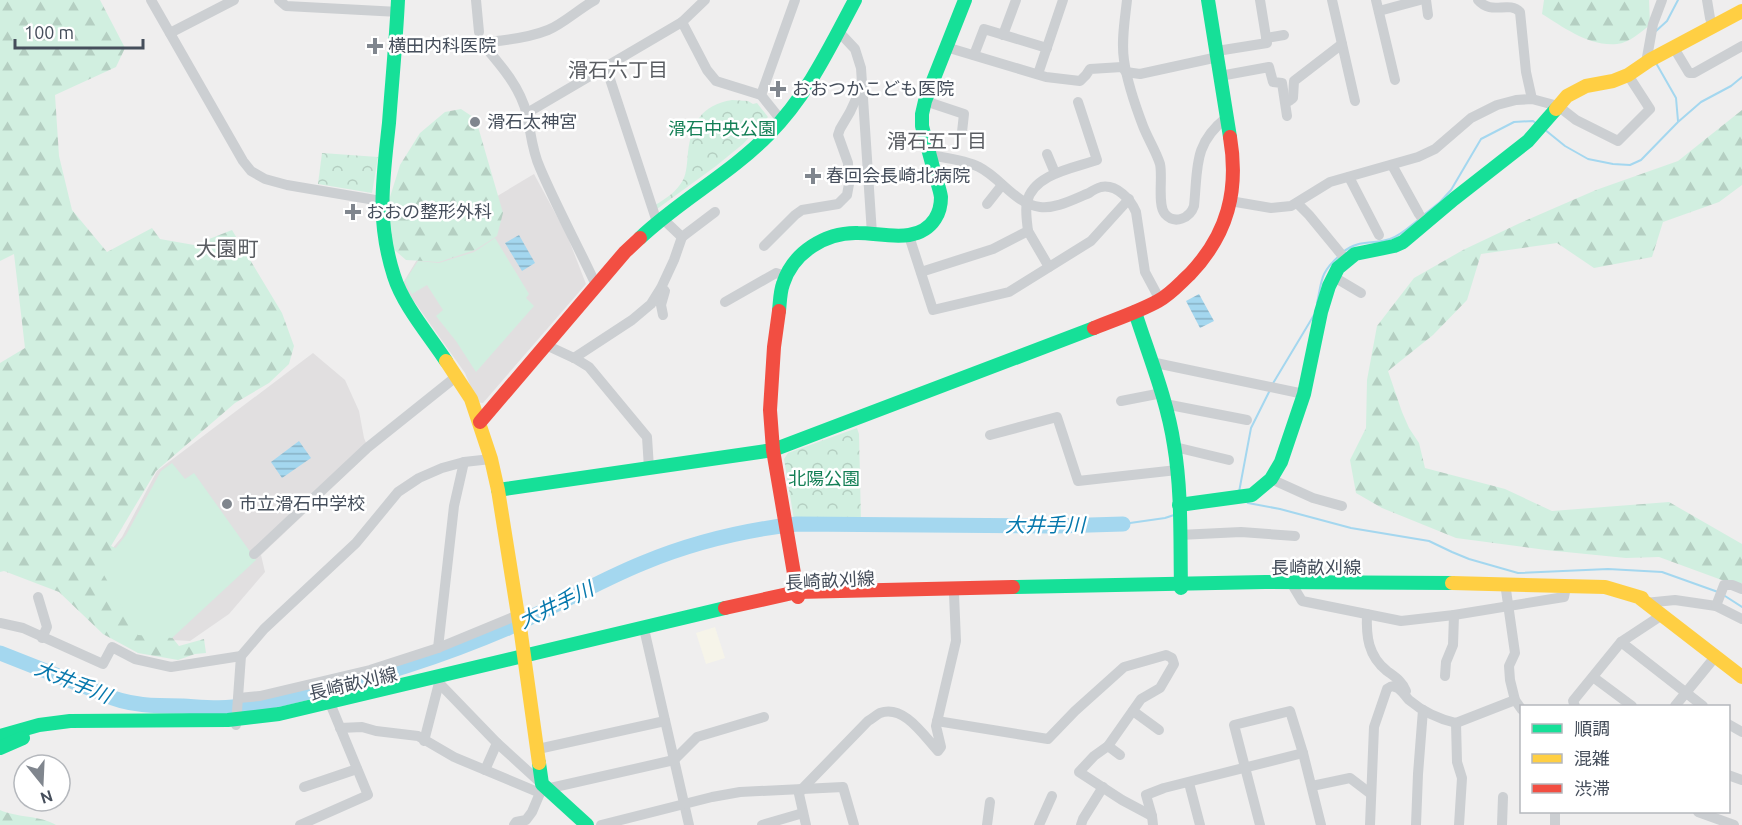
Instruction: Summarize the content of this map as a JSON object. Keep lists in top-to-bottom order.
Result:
{
  "streets": {
    "street": ["長崎畝刈線"]
  },
  "districts": ["滑石六丁目", "滑石五丁目", "大園町"],
  "water": ["大井手川"],
  "parks": ["滑石中央公園", "北陽公園"],
  "places": {
    "health": [
      "横田内科医院",
      "おおつかこども医院",
      "春回会長崎北病院",
      "おおの整形外科"
    ],
    "other": ["滑石太神宮", "市立滑石中学校"]
  },
  "legend": ["順調", "混雑", "渋滞"],
  "scale_bar": "100 m",
  "north": "bottom"
}
